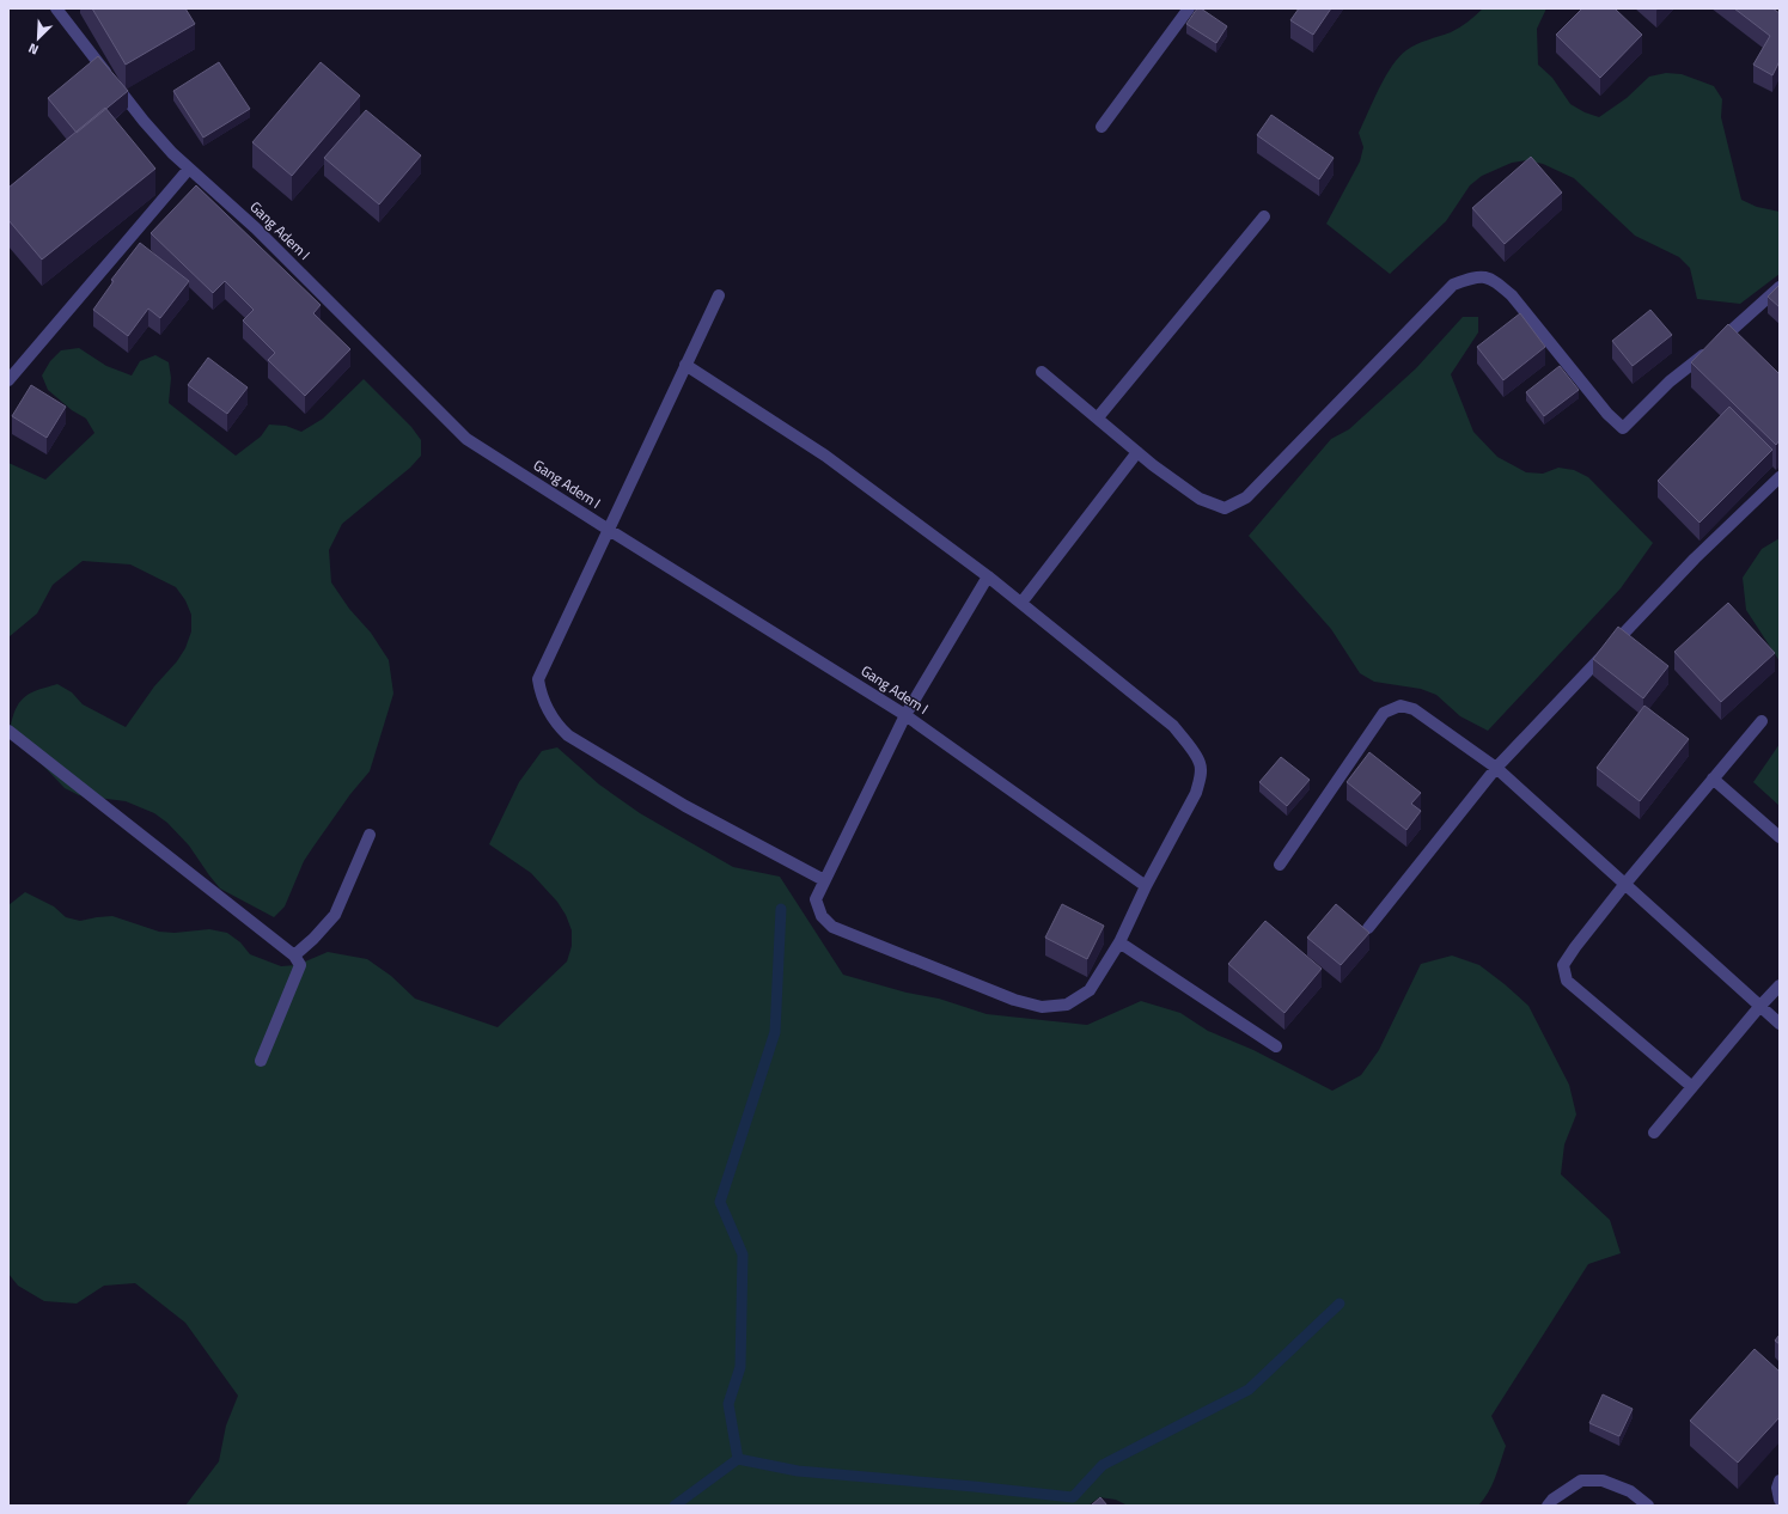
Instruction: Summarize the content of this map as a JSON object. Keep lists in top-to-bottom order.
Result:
{
  "streets": {
    "street": ["Gang Adem I"]
  },
  "north": "bottom left"
}
